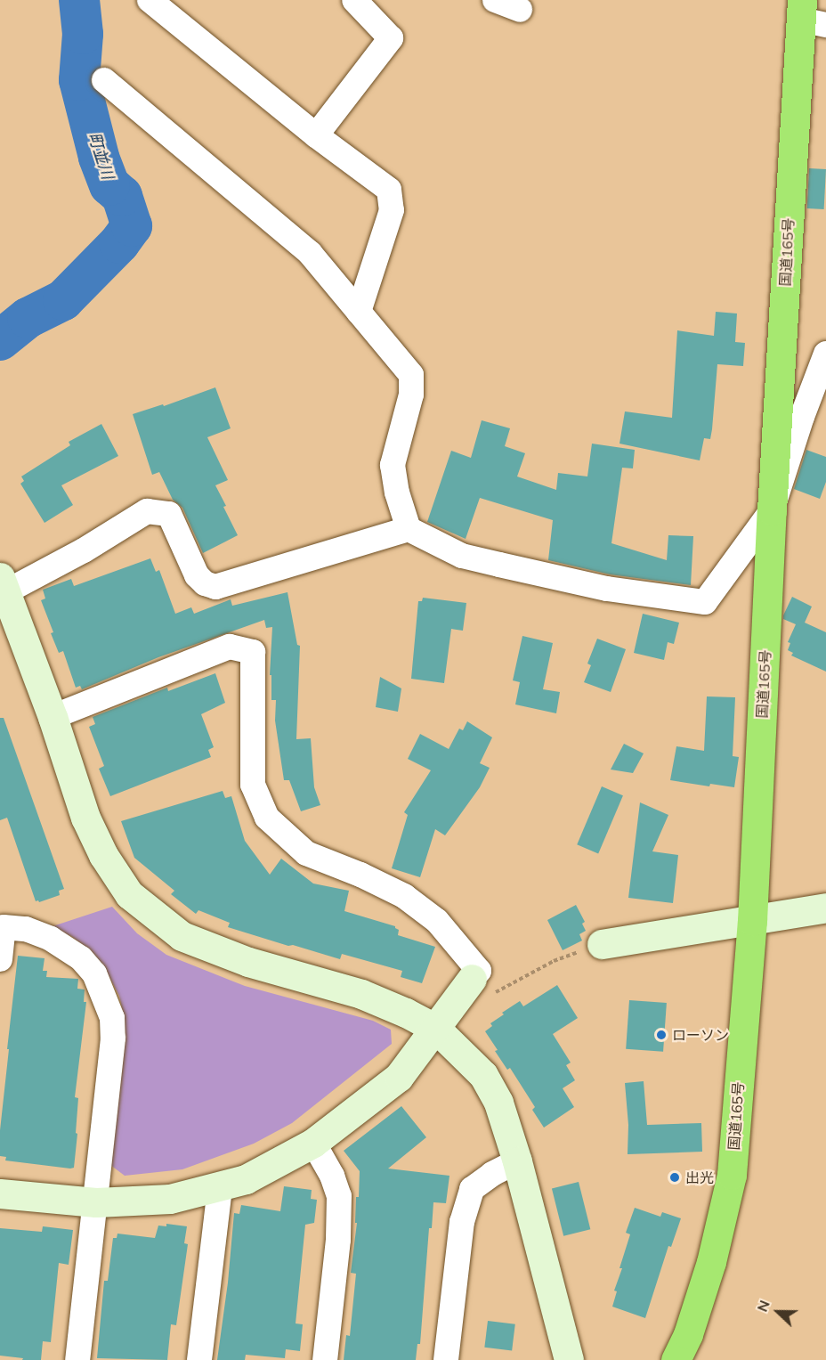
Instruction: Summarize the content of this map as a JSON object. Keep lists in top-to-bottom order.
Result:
{
  "streets": {
    "highway": ["国道165号"]
  },
  "water": ["町並川"],
  "places": ["ローソン", "出光"],
  "north": "left"
}
